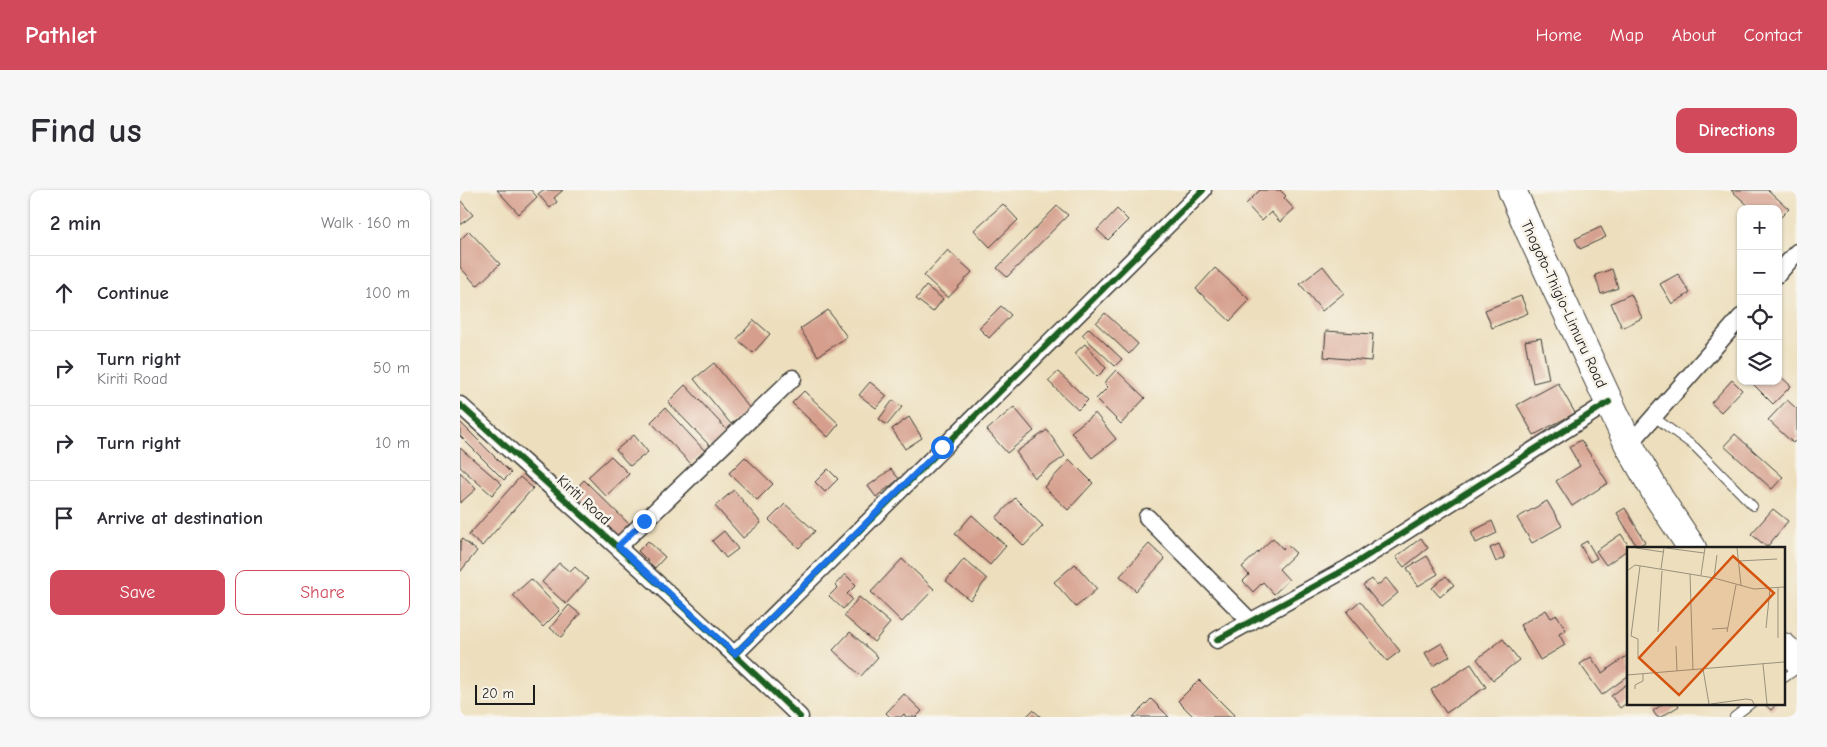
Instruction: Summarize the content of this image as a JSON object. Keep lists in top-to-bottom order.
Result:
{
  "streets": {
    "highway": ["Thogoto-Thigio-Limuru Road"],
    "street": ["Kiriti Road"]
  },
  "scale_bar": "20 m",
  "page": {
    "header": "Pathlet",
    "nav": [
      "Home",
      "Map",
      "About",
      "Contact"
    ],
    "buttons": [
      "Directions",
      ["Save", "Share"]
    ],
    "title": "Find us",
    "heading": ["2 min", "Walk · 160 m"],
    "map_buttons": ["+", "−"],
    "list": [
      ["Continue", "100 m"],
      ["Turn right", "Kiriti Road", "50 m"],
      ["Turn right", "10 m"],
      "Arrive at destination"
    ],
    "scale": "20 m"
  }
}
